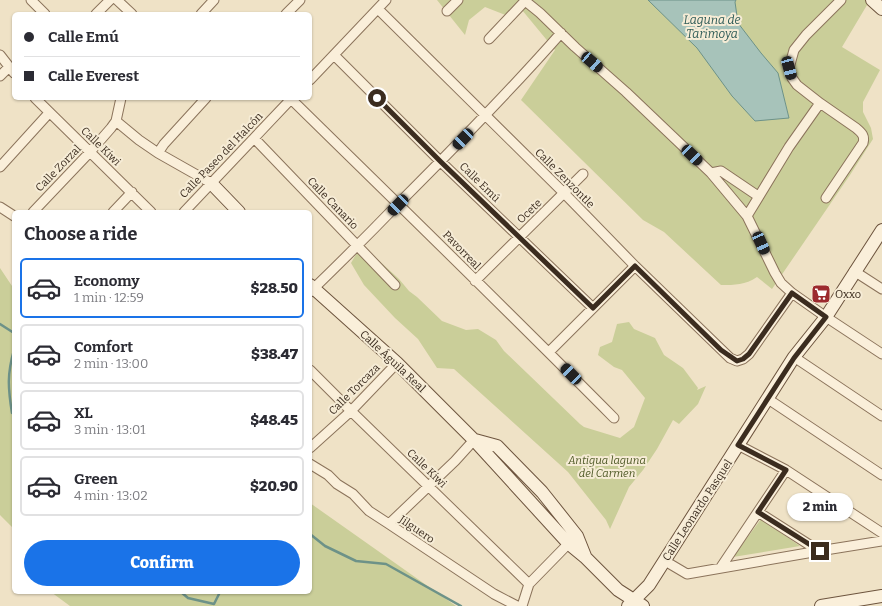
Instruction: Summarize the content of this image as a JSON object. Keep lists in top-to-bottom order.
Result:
{
  "streets": {
    "street": [
      "Calle Kiwi",
      "Calle Paseo del Halcón",
      "Calle Zorzal",
      "Calle Zenzontle",
      "Calle Emú",
      "Calle Canario",
      "Ocete",
      "Pavorreal",
      "Calle Águila Real",
      "Calle Torcaza",
      "Calle Leonardo Pasquel",
      "Jilguero"
    ]
  },
  "crossings": [
    ["Calle Kiwi", "Calle Zorzal"],
    ["Calle Kiwi", "Calle Torcaza"],
    ["Calle Paseo del Halcón", "Calle Canario"],
    ["Calle Zenzontle", "Ocete"],
    ["Calle Emú", "Ocete"],
    ["Ocete", "Pavorreal"],
    ["Calle Águila Real", "Calle Torcaza"]
  ],
  "water": ["Laguna de Tarimoya"],
  "parks": ["Antigua laguna del Carmen"],
  "places": {
    "supermarket": ["Oxxo"]
  },
  "page": {
    "banner": ["Calle Emú", "Calle Everest"],
    "heading": "Choose a ride",
    "list": [
      {
        "name": "Economy",
        "note": "1 min · 12:59",
        "value": "$28.50"
      },
      {
        "name": "Comfort",
        "note": "2 min · 13:00",
        "value": "$38.47"
      },
      {
        "name": "XL",
        "note": "3 min · 13:01",
        "value": "$48.45"
      },
      {
        "name": "Green",
        "note": "4 min · 13:02",
        "value": "$20.90"
      }
    ],
    "bubble": "2 min",
    "buttons": "Confirm"
  }
}
